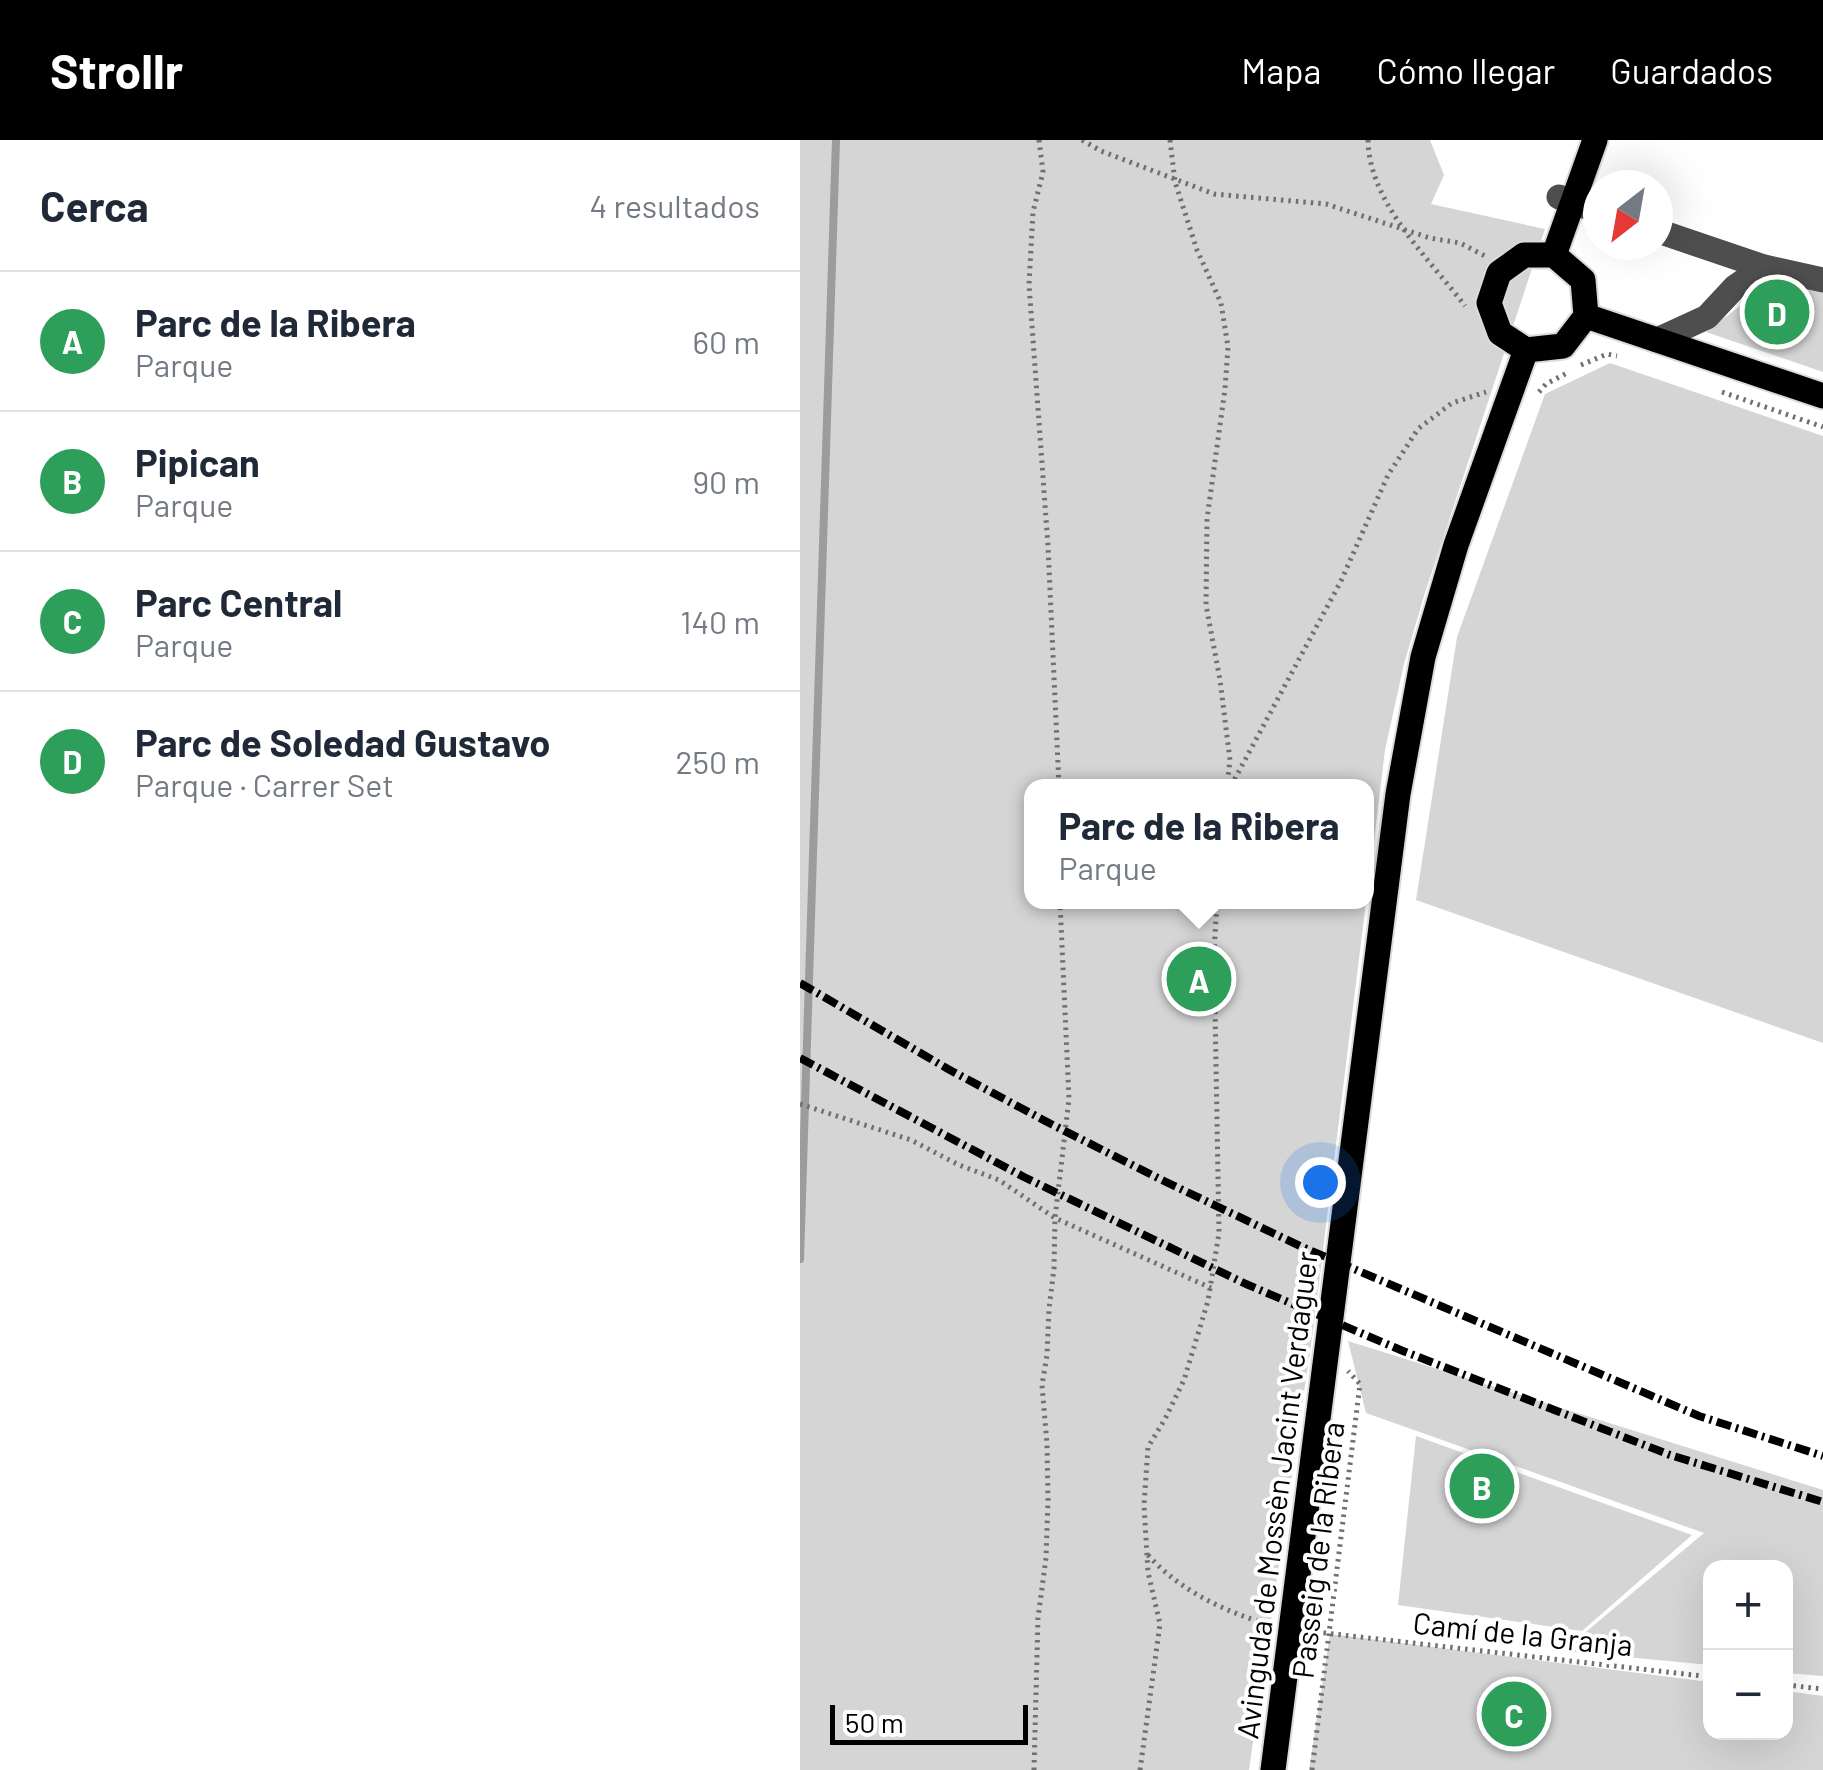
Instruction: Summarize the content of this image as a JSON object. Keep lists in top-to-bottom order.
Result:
{
  "streets": {
    "main road": ["Avinguda de Mossèn Jacint Verdaguer"],
    "path": ["Passeig de la Ribera", "Camí de la Granja"]
  },
  "crossings": [
    ["Avinguda de Mossèn Jacint Verdaguer", "Passeig de la Ribera"],
    ["Avinguda de Mossèn Jacint Verdaguer", "Camí de la Granja"],
    ["Passeig de la Ribera", "Camí de la Granja"]
  ],
  "scale_bar": "50 m",
  "north": "bottom left",
  "page": {
    "header": "Strollr",
    "nav": ["Mapa", "Cómo llegar", "Guardados"],
    "heading": ["Cerca", "4 resultados"],
    "list": [
      {
        "mark": "A",
        "name": "Parc de la Ribera",
        "note": "Parque",
        "value": "60 m"
      },
      {
        "mark": "B",
        "name": "Pipican",
        "note": "Parque",
        "value": "90 m"
      },
      {
        "mark": "C",
        "name": "Parc Central",
        "note": "Parque",
        "value": "140 m"
      },
      {
        "mark": "D",
        "name": "Parc de Soledad Gustavo",
        "note": "Parque · Carrer Set",
        "value": "250 m"
      }
    ],
    "pins": [
      "D",
      "A",
      "B",
      "C"
    ],
    "popup": ["Parc de la Ribera", "Parque"],
    "map_buttons": ["+", "−"],
    "scale": "50 m"
  }
}
